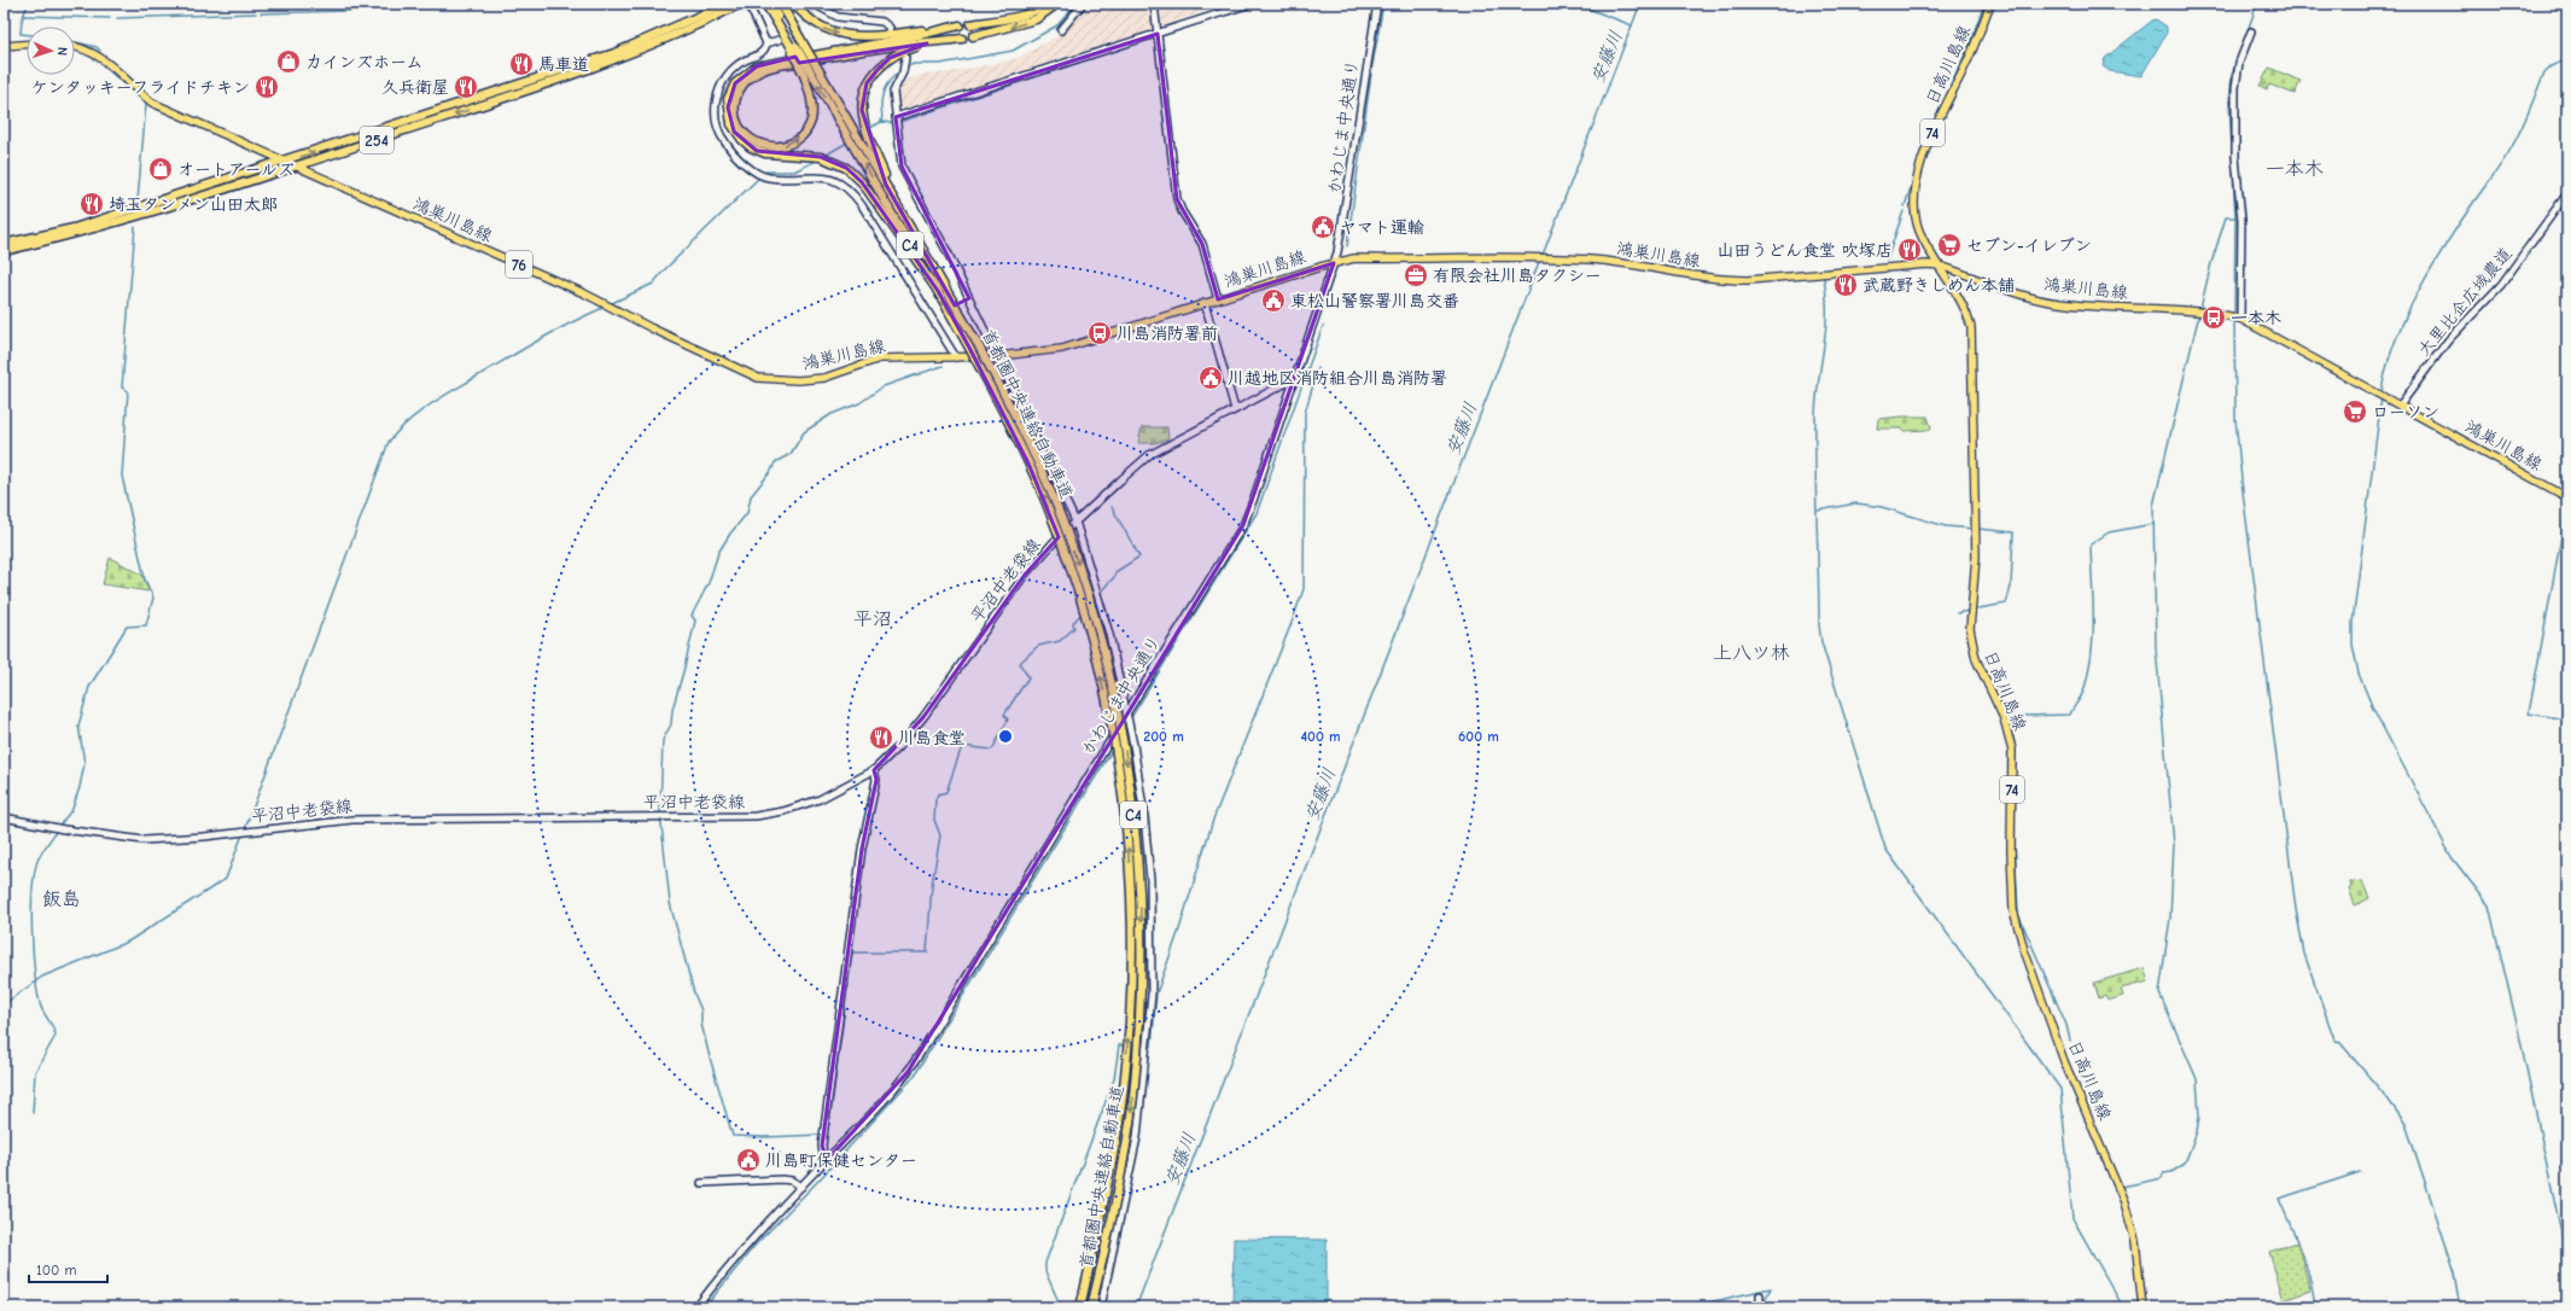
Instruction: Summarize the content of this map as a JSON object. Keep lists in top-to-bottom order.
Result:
{
  "streets": {
    "highway": ["254", "C4", "首都圏中央連絡自動車道"],
    "main road": [
      "日高川島線",
      "74",
      "鴻巣川島線",
      "76"
    ],
    "street": ["かわじま中央通り", "大里比企広域農道", "平沼中老袋線"]
  },
  "crossings": [
    ["日高川島線", "鴻巣川島線"],
    ["かわじま中央通り", "鴻巣川島線"],
    ["かわじま中央通り", "平沼中老袋線"],
    ["254", "鴻巣川島線"],
    ["鴻巣川島線", "大里比企広域農道"]
  ],
  "districts": [
    "一本木",
    "平沼",
    "上八ツ林",
    "飯島"
  ],
  "water": ["安藤川"],
  "places": {
    "shop": ["カインズホーム", "オートアールズ"],
    "restaurant": [
      "馬車道",
      "ケンタッキーフライドチキン",
      "久兵衛屋",
      "埼玉タンメン山田太郎",
      "山田うどん食堂 吹塚店",
      "武蔵野きしめん本舗",
      "川島食堂"
    ],
    "public building": [
      "ヤマト運輸",
      "東松山警察署川島交番",
      "川越地区消防組合川島消防署",
      "川島町保健センター"
    ],
    "supermarket": ["セブン-イレブン", "ローソン"],
    "office": ["有限会社川島タクシー"],
    "bus stop": ["一本木", "川島消防署前"]
  },
  "scale_bar": "100 m",
  "north": "right",
  "rings": ["200 m", "400 m", "600 m"]
}
